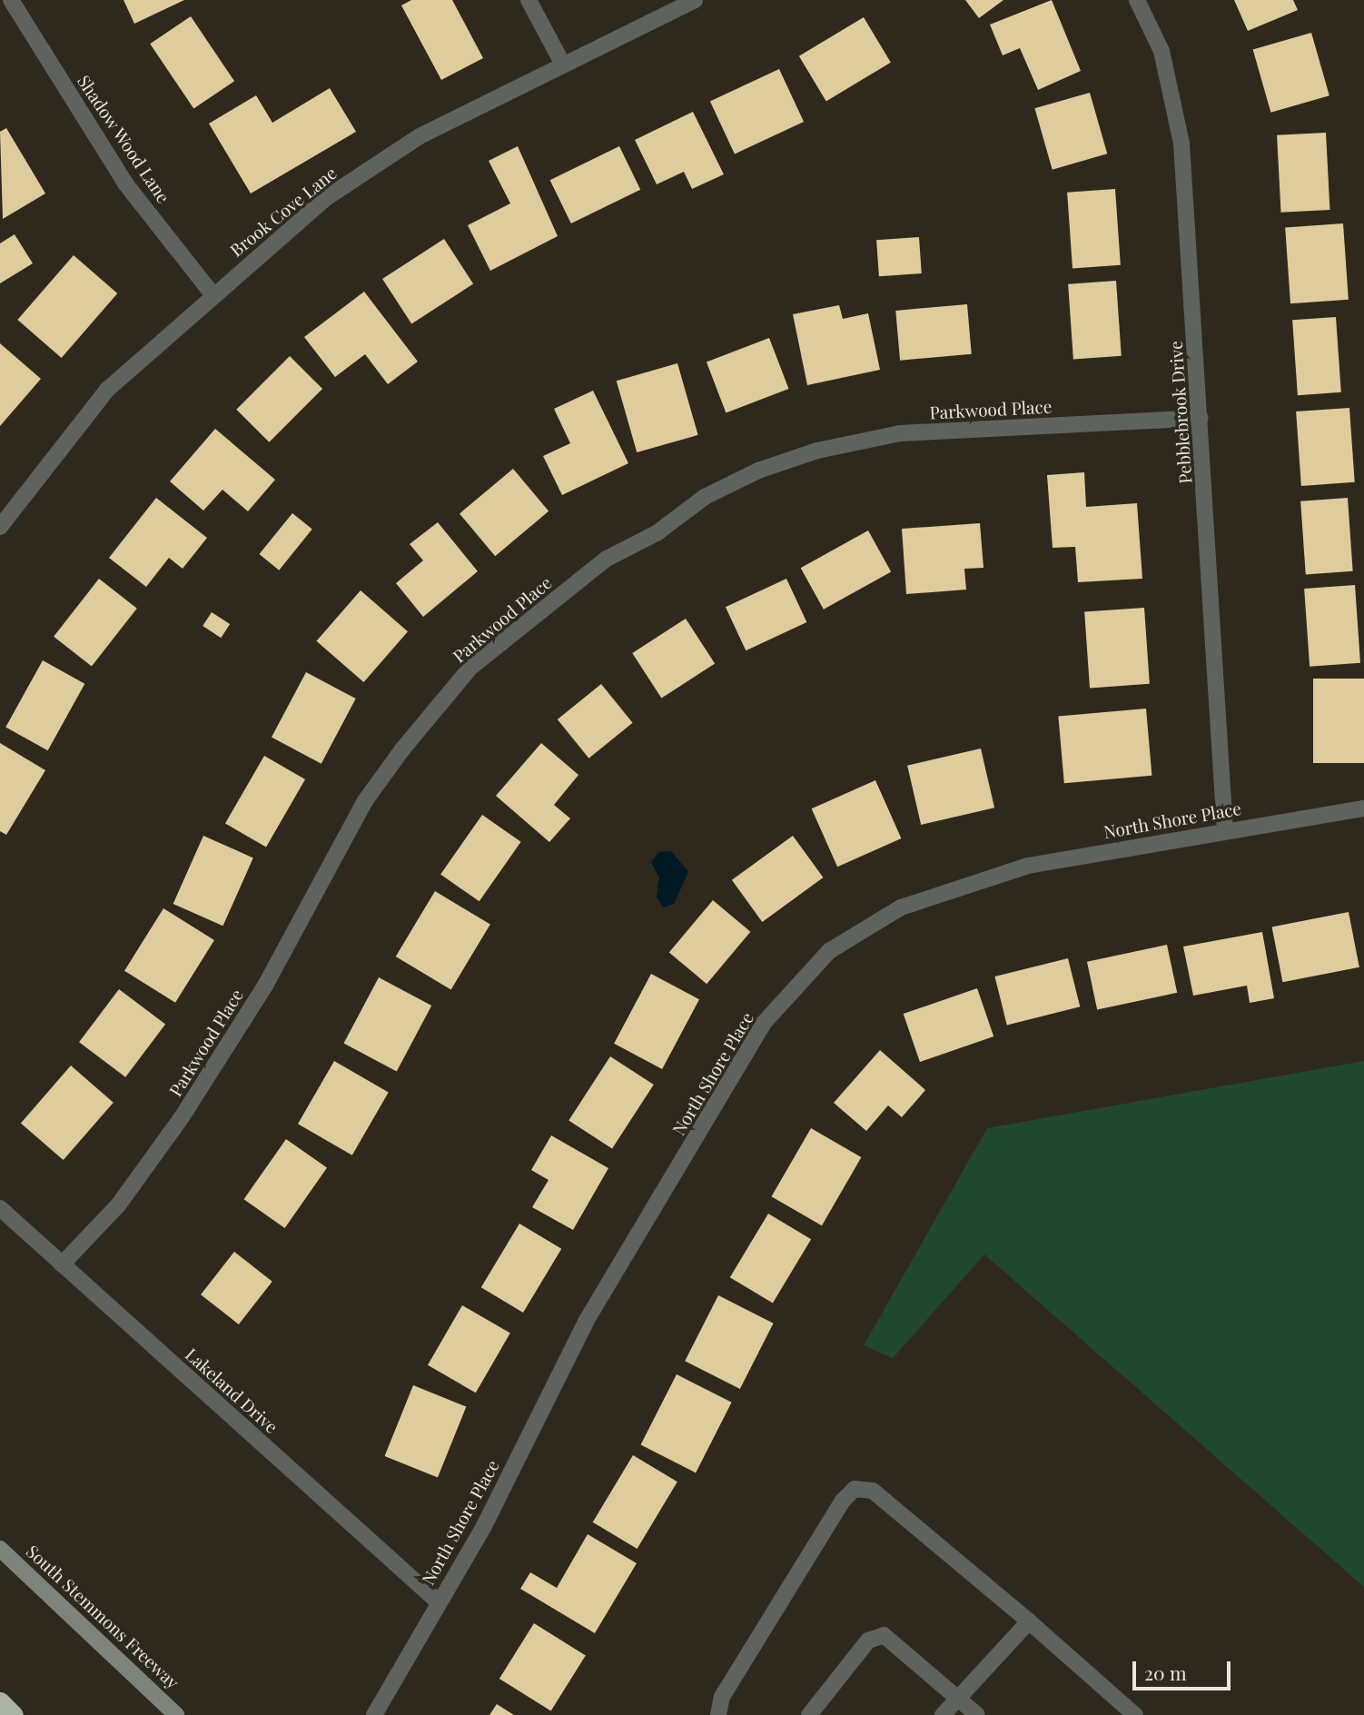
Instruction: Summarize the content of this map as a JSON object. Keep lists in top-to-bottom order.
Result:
{
  "streets": {
    "main road": ["South Stemmons Freeway"],
    "street": [
      "Shadow Wood Lane",
      "Brook Cove Lane",
      "Parkwood Place",
      "Pebblebrook Drive",
      "North Shore Place",
      "Lakeland Drive"
    ]
  },
  "crossings": [
    ["Shadow Wood Lane", "Brook Cove Lane"],
    ["Parkwood Place", "Pebblebrook Drive"],
    ["Parkwood Place", "Lakeland Drive"],
    ["Pebblebrook Drive", "North Shore Place"],
    ["North Shore Place", "Lakeland Drive"]
  ],
  "scale_bar": "20 m"
}
